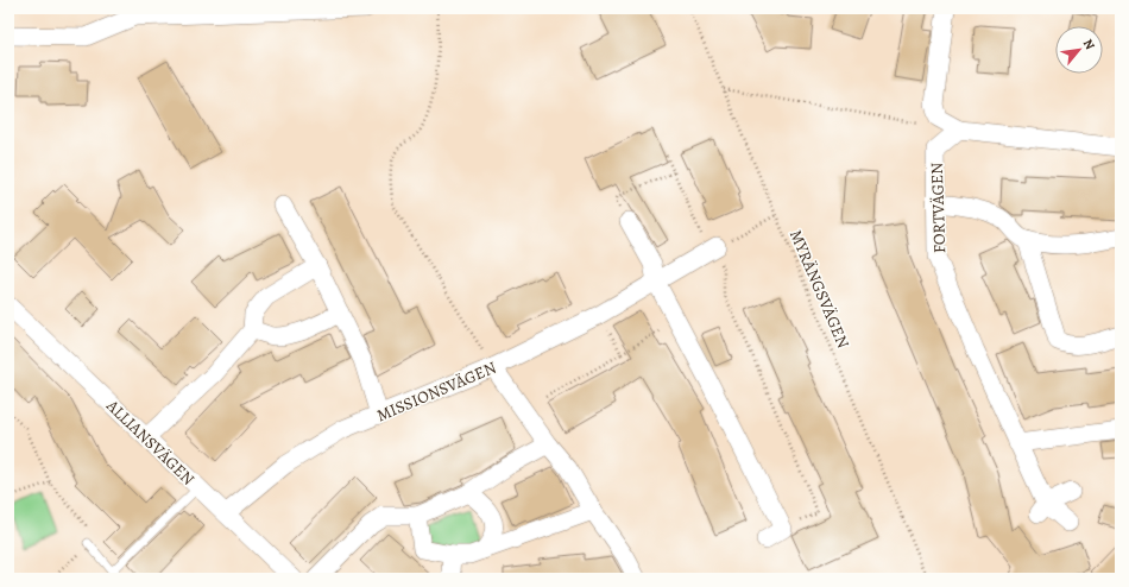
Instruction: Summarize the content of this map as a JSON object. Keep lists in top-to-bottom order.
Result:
{
  "streets": {
    "street": ["FORTVÄGEN", "MISSIONSVÄGEN", "ALLIANSVÄGEN"],
    "path": ["MYRÄNGSVÄGEN"]
  },
  "crossings": [
    ["MISSIONSVÄGEN", "ALLIANSVÄGEN"]
  ],
  "north": "top right"
}
